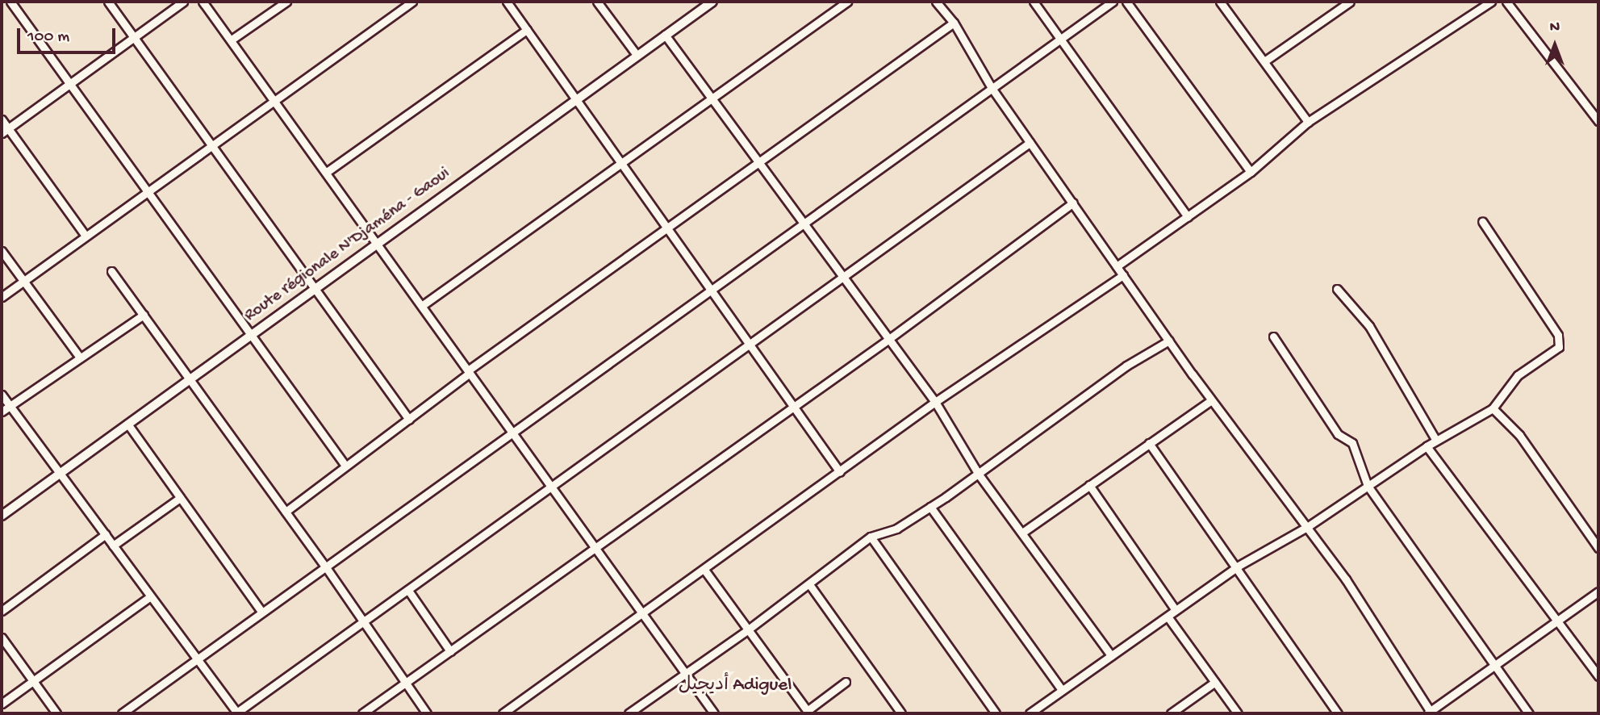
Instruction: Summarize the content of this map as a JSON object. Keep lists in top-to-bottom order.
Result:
{
  "streets": {
    "street": ["Route régionale N'Djaména - Gaoui"]
  },
  "districts": ["أديجيل Adiguel"],
  "scale_bar": "100 m",
  "north": "top"
}
